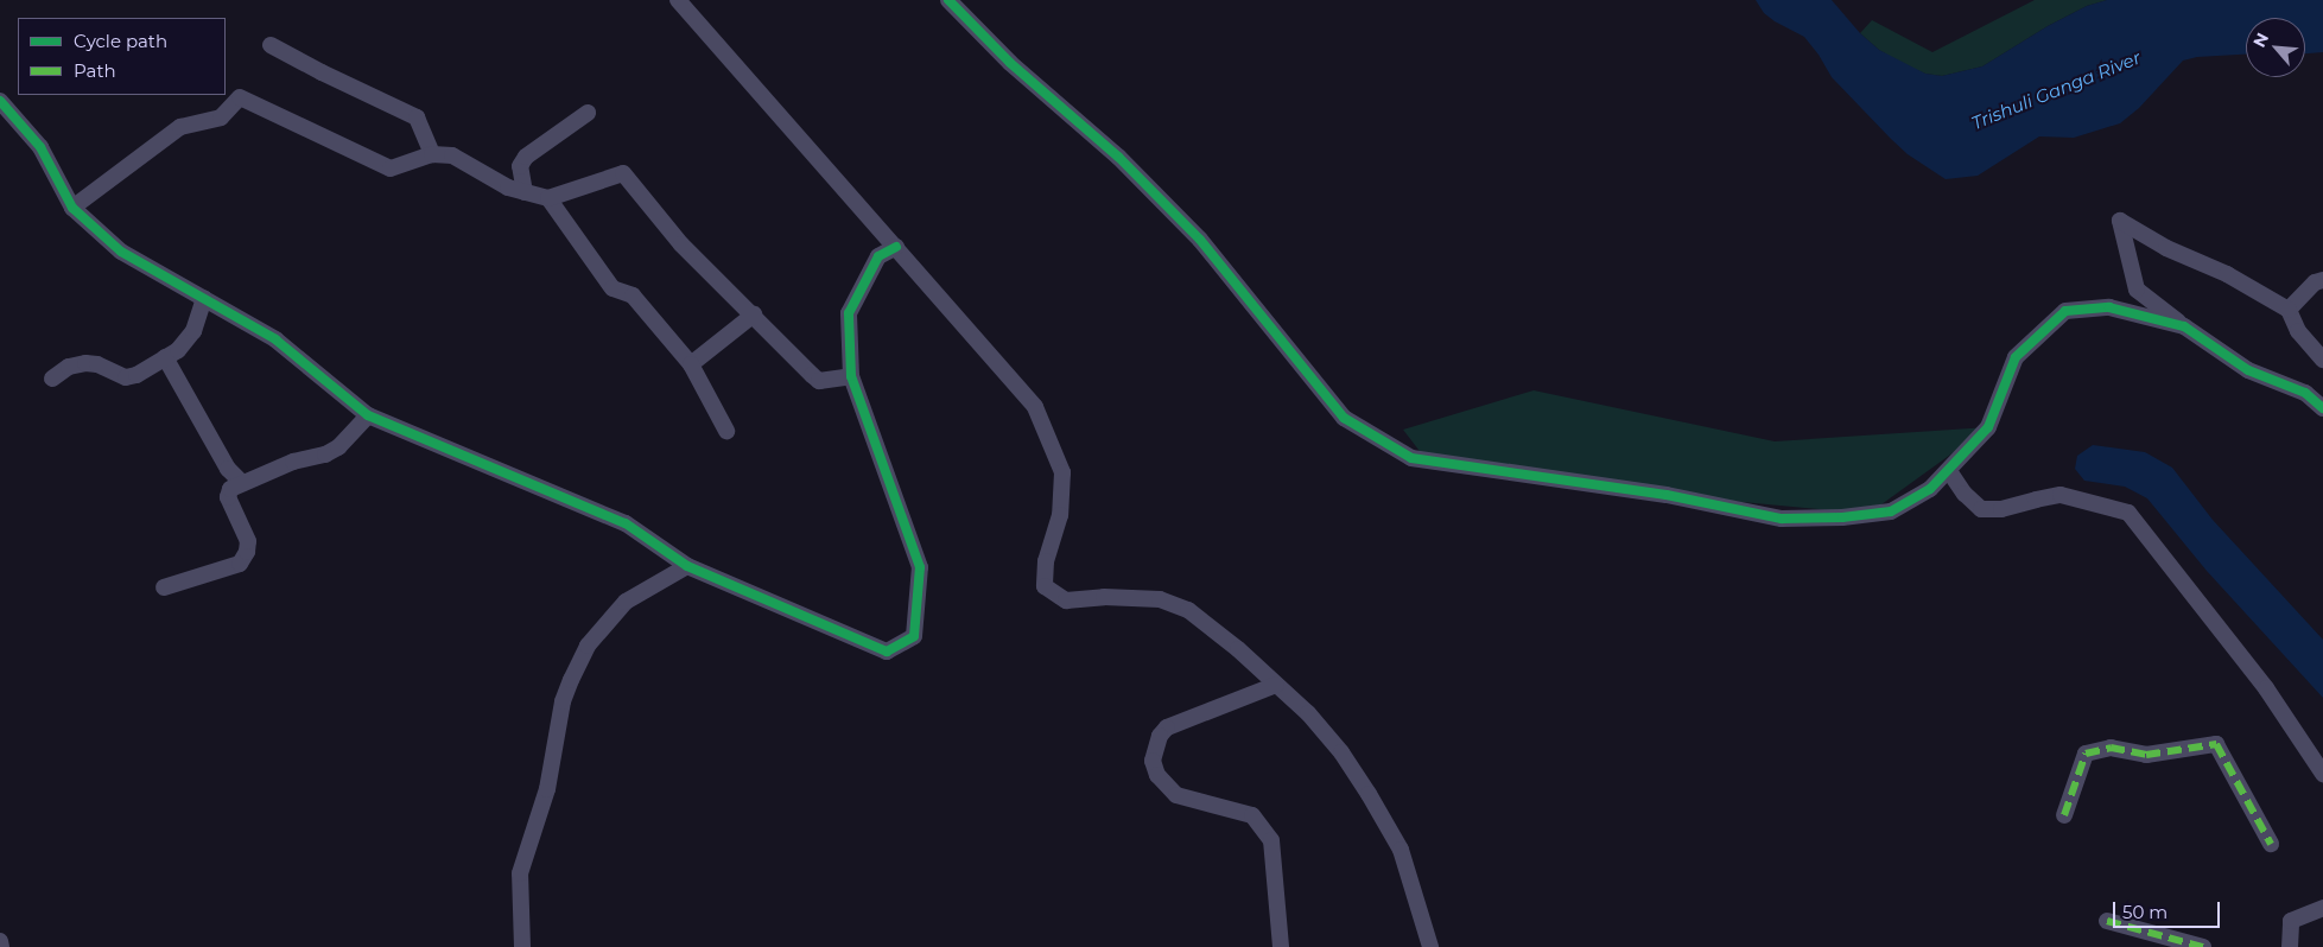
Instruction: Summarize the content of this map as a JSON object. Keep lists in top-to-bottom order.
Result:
{
  "water": ["Trishuli Ganga River"],
  "legend": ["Cycle path", "Path"],
  "scale_bar": "50 m",
  "north": "top left"
}
